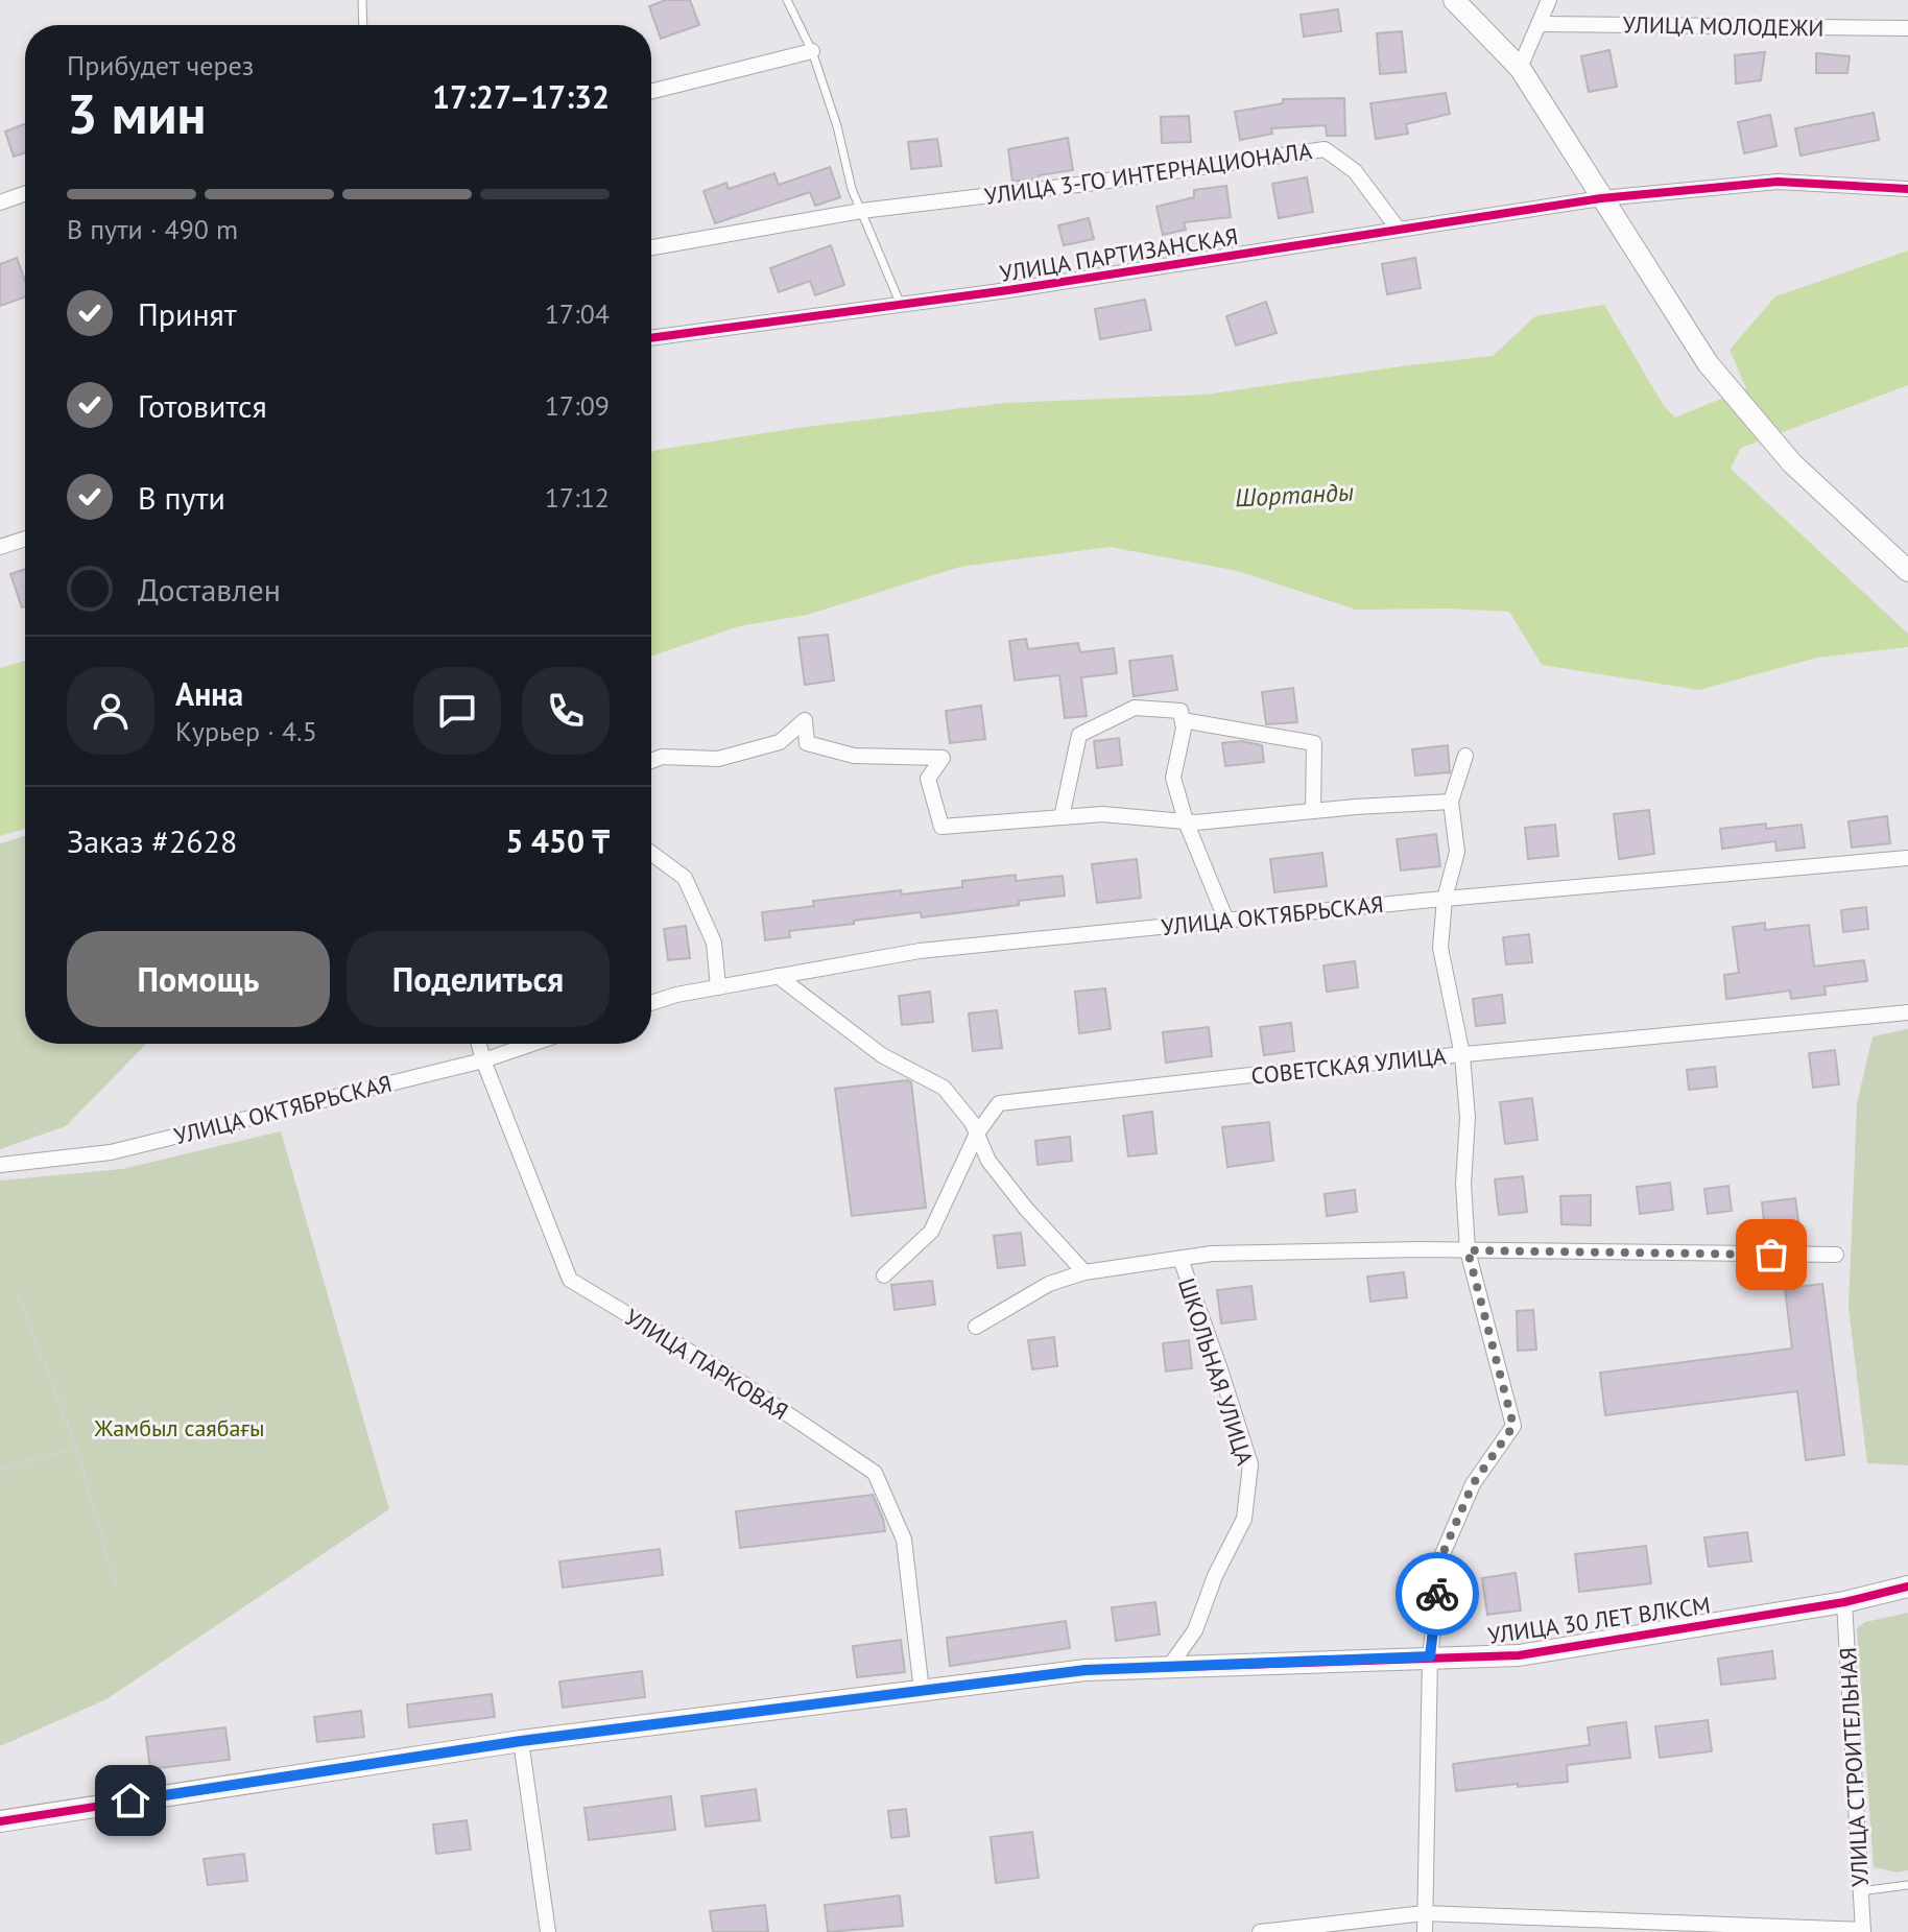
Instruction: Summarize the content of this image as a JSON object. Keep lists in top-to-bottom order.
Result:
{
  "streets": {
    "street": [
      "УЛИЦА МОЛОДЕЖИ",
      "УЛИЦА 3-ГО ИНТЕРНАЦИОНАЛА",
      "УЛИЦА ПАРТИЗАНСКАЯ",
      "УЛИЦА ОКТЯБРЬСКАЯ",
      "СОВЕТСКАЯ УЛИЦА",
      "УЛИЦА ПАРКОВАЯ",
      "ШКОЛЬНАЯ УЛИЦА",
      "УЛИЦА 30 ЛЕТ ВЛКСМ",
      "УЛИЦА СТРОИТЕЛЬНАЯ"
    ]
  },
  "crossings": [
    ["УЛИЦА 3-ГО ИНТЕРНАЦИОНАЛА", "УЛИЦА ПАРТИЗАНСКАЯ"],
    ["УЛИЦА ОКТЯБРЬСКАЯ", "УЛИЦА ПАРКОВАЯ"],
    ["УЛИЦА ПАРКОВАЯ", "УЛИЦА 30 ЛЕТ ВЛКСМ"],
    ["ШКОЛЬНАЯ УЛИЦА", "УЛИЦА 30 ЛЕТ ВЛКСМ"],
    ["УЛИЦА 30 ЛЕТ ВЛКСМ", "УЛИЦА СТРОИТЕЛЬНАЯ"]
  ],
  "water": ["Шортанды"],
  "parks": ["Жамбыл саябағы"],
  "page": {
    "heading": ["3 мин", "Прибудет через", "17:27–17:32"],
    "panel": [
      "Анна",
      "Курьер · 4.5",
      "Заказ #2628",
      "5 450 ₸"
    ],
    "bar": "В пути · 490 m",
    "list": [
      ["Принят", "17:04"],
      ["Готовится", "17:09"],
      ["В пути", "17:12"],
      "Доставлен"
    ],
    "buttons": ["Помощь", "Поделиться"]
  }
}
